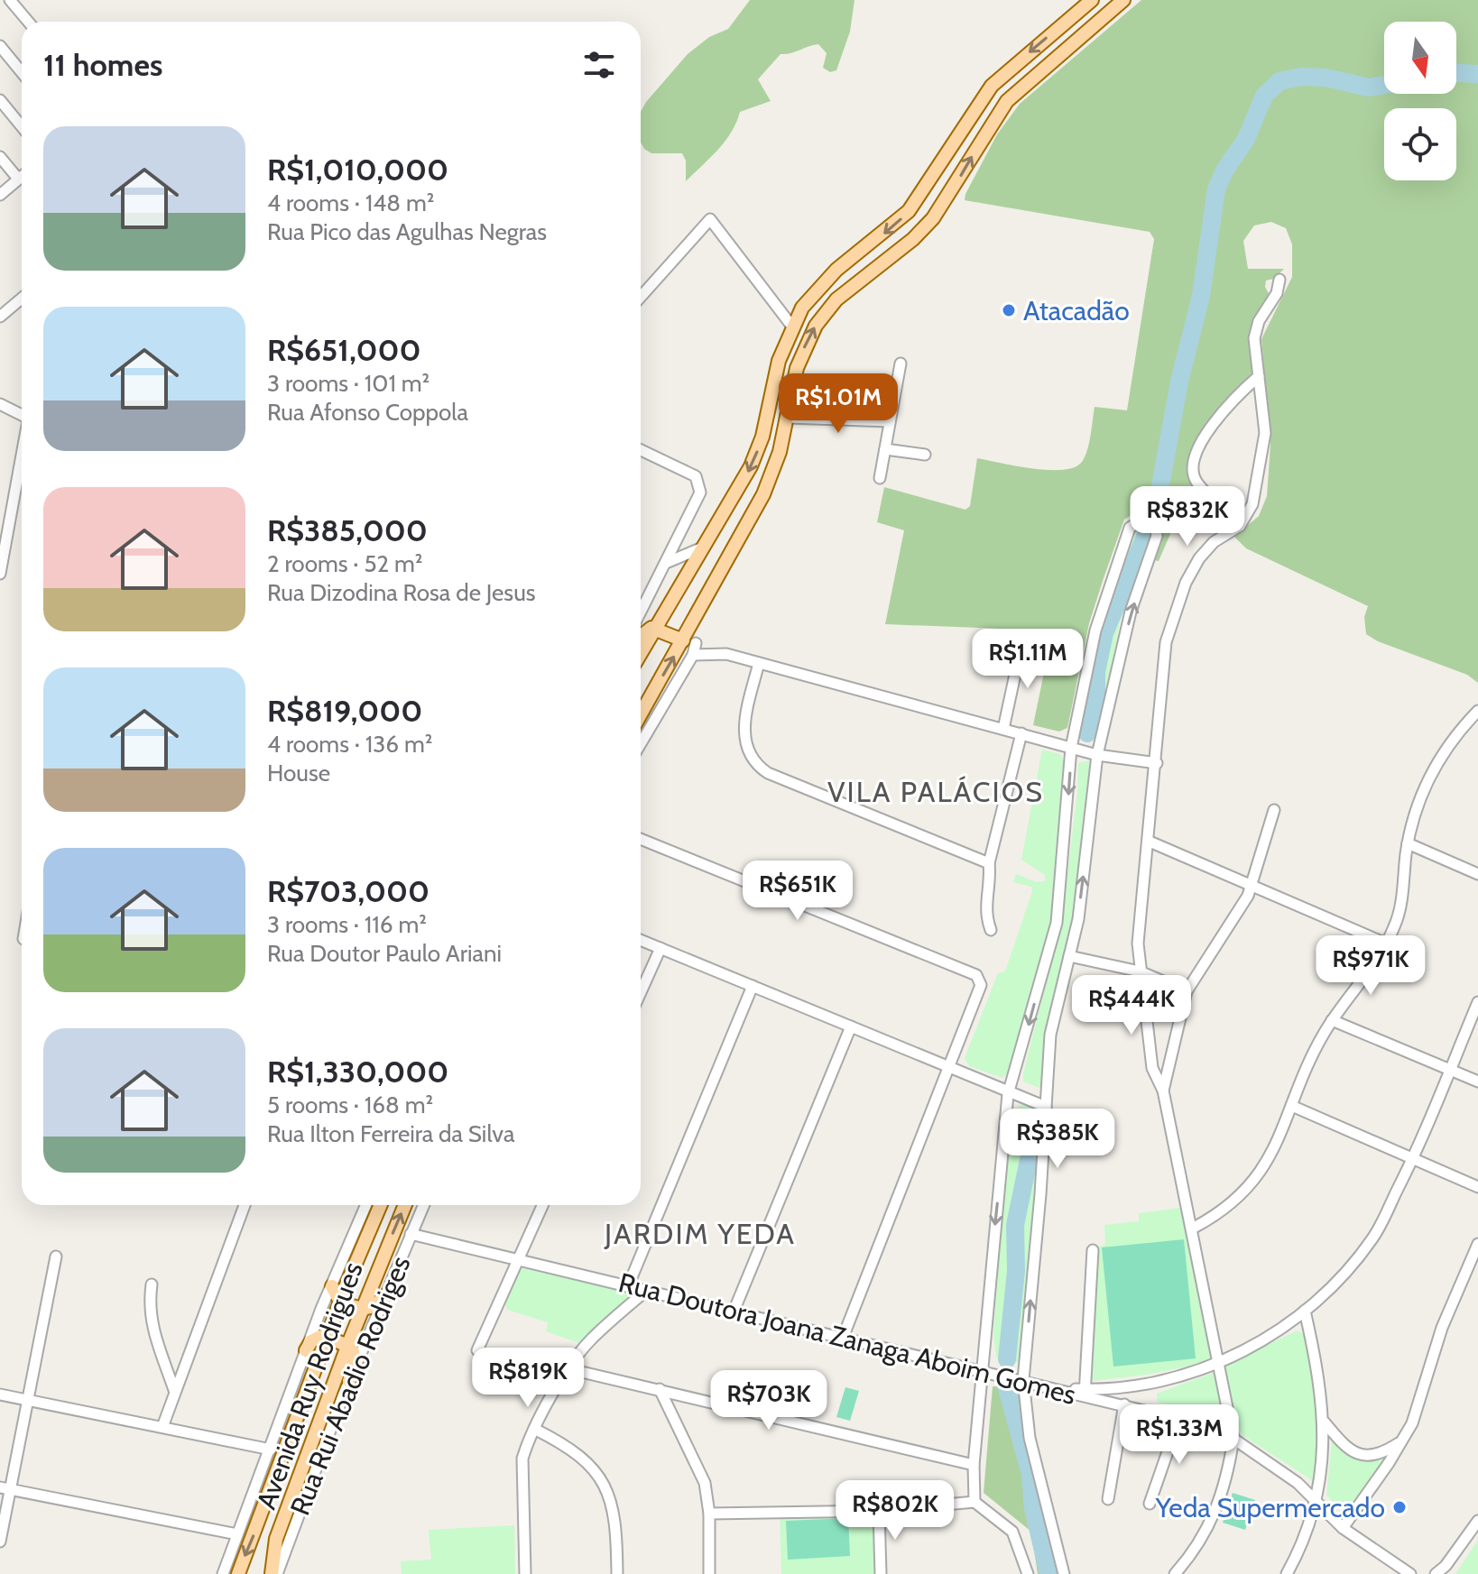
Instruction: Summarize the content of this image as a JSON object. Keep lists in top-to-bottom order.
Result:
{
  "streets": {
    "main road": ["Avenida Ruy Rodrigues"],
    "street": ["Rua Doutora Joana Zanaga Aboim Gomes", "Rua Rui Abadio Rodriges"]
  },
  "crossings": [
    ["Rua Doutora Joana Zanaga Aboim Gomes", "Rua Rui Abadio Rodriges"],
    ["Avenida Ruy Rodrigues", "Rua Rui Abadio Rodriges"]
  ],
  "districts": ["VILA PALÁCIOS", "JARDIM YEDA"],
  "places": ["Atacadão", "Yeda Supermercado"],
  "north": "bottom",
  "page": {
    "heading": "11 homes",
    "list": [
      {
        "name": "R$1,010,000",
        "note": "4 rooms · 148 m² · Rua Pico das Agulhas Negras"
      },
      {
        "name": "R$651,000",
        "note": "3 rooms · 101 m² · Rua Afonso Coppola"
      },
      {
        "name": "R$385,000",
        "note": "2 rooms · 52 m² · Rua Dizodina Rosa de Jesus"
      },
      {
        "name": "R$819,000",
        "note": "4 rooms · 136 m² · House"
      },
      {
        "name": "R$703,000",
        "note": "3 rooms · 116 m² · Rua Doutor Paulo Ariani"
      },
      {
        "name": "R$1,330,000",
        "note": "5 rooms · 168 m² · Rua Ilton Ferreira da Silva"
      }
    ],
    "price": [
      "R$1.01M",
      "R$832K",
      "R$1.11M",
      "R$651K",
      "R$971K",
      "R$444K",
      "R$385K",
      "R$819K",
      "R$703K",
      "R$1.33M",
      "R$802K"
    ]
  }
}
